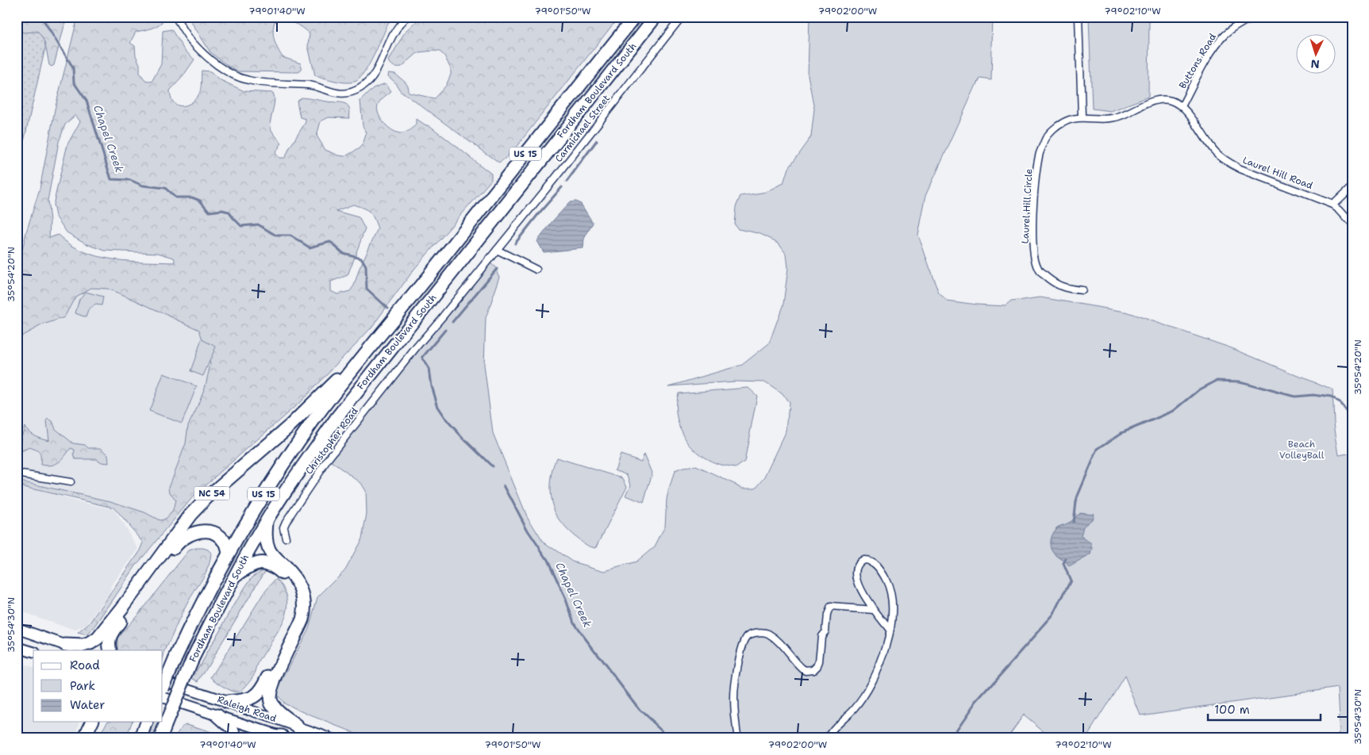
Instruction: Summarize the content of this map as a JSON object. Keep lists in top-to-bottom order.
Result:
{
  "streets": {
    "highway": ["Fordham Boulevard South", "US 15", "NC 54"],
    "main road": ["Raleigh Road"],
    "street": [
      "Buttons Road",
      "Carmichael Street",
      "Laurel Hill Road",
      "Laurel Hill Circle",
      "Christopher Road"
    ]
  },
  "crossings": [
    ["Buttons Road", "Laurel Hill Road"],
    ["Fordham Boulevard South", "NC 54"],
    ["Carmichael Street", "Christopher Road"]
  ],
  "water": ["Chapel Creek"],
  "parks": ["Beach VolleyBall"],
  "legend": ["Road", "Park", "Water"],
  "scale_bar": "100 m",
  "north": "bottom",
  "coordinates": [
    "79°01'40\"W",
    "79°01'50\"W",
    "79°02'00\"W",
    "79°02'10\"W",
    "35°54'20\"N",
    "35°54'30\"N"
  ]
}
